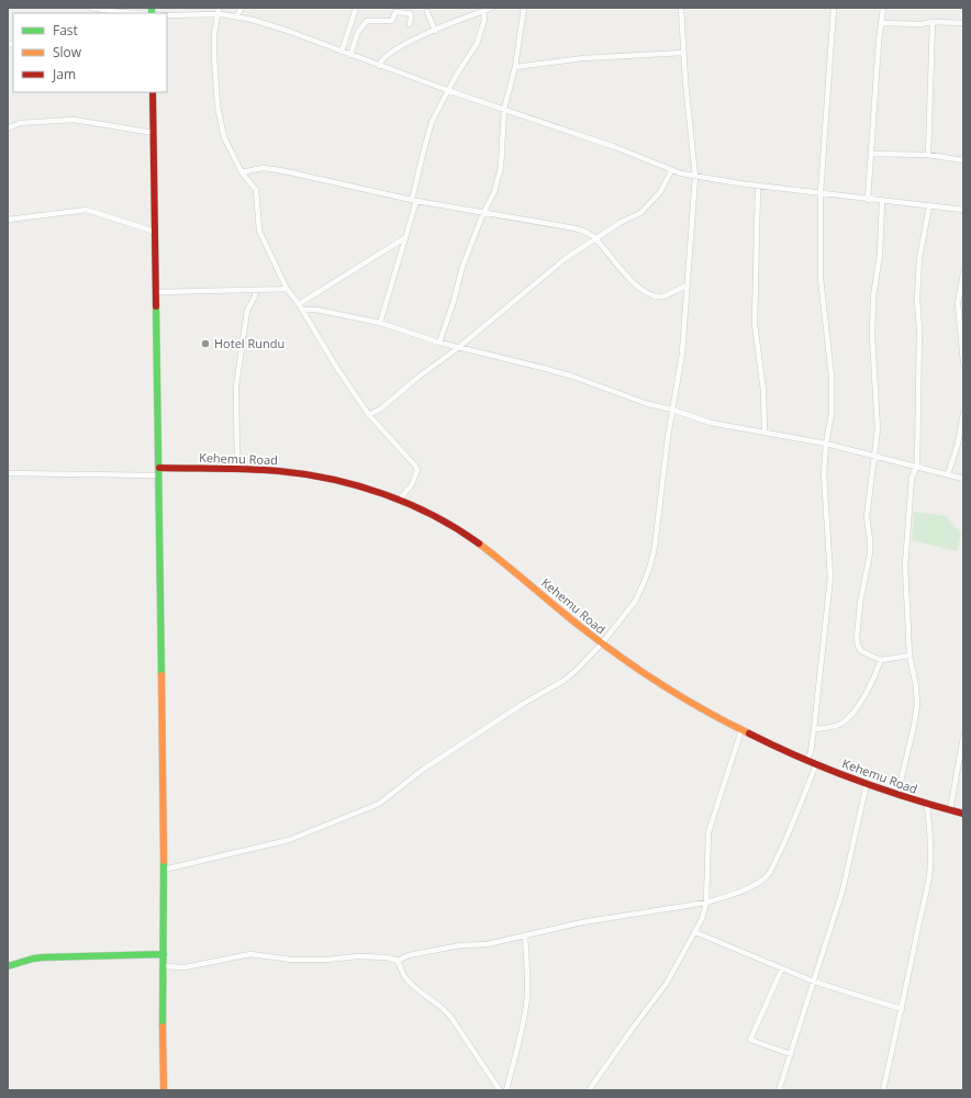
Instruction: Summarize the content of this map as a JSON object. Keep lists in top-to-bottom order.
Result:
{
  "streets": {
    "main road": ["Kehemu Road"]
  },
  "places": ["Hotel Rundu"],
  "legend": ["Fast", "Slow", "Jam"]
}
